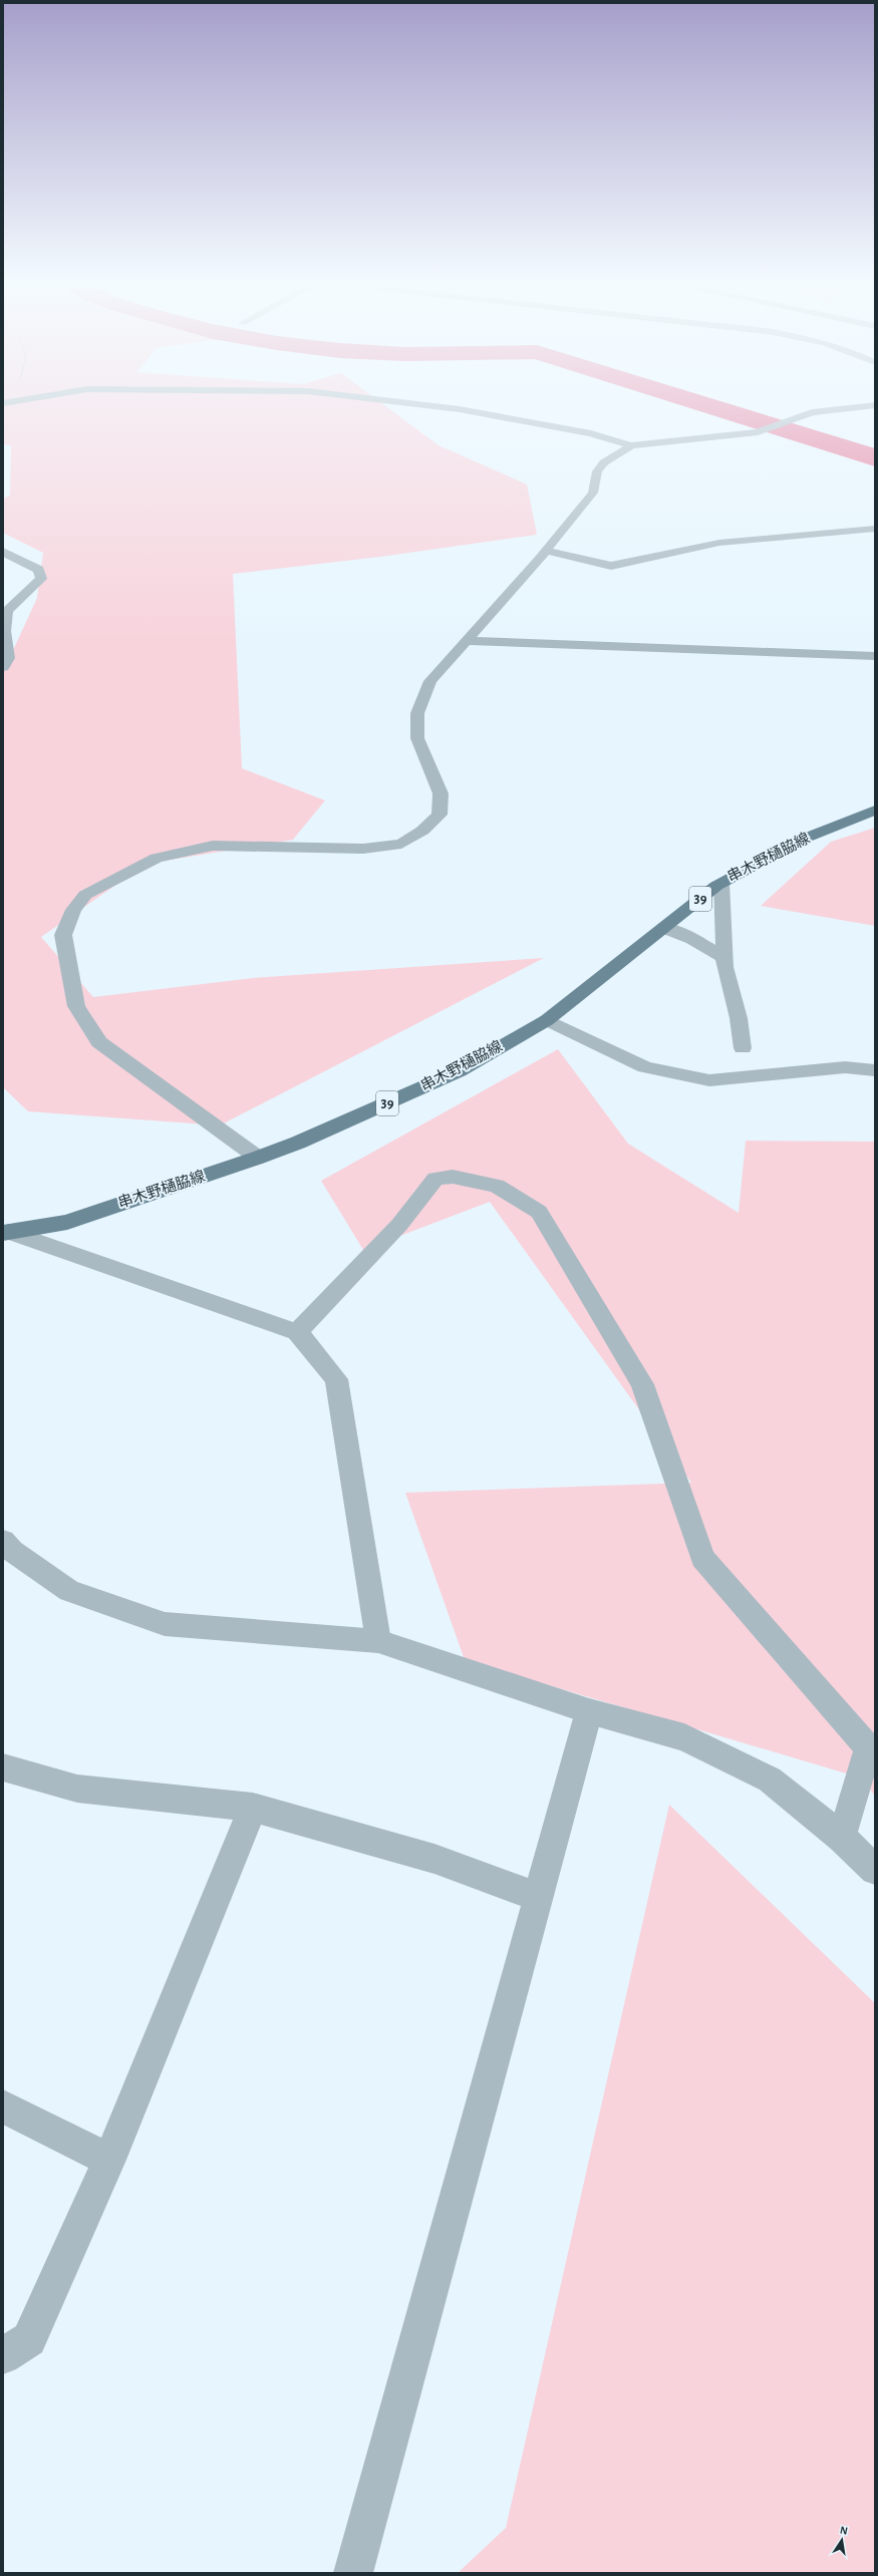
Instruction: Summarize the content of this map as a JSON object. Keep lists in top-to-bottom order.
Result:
{
  "streets": {
    "main road": ["串木野樋脇線", "39"]
  },
  "north": "top"
}
